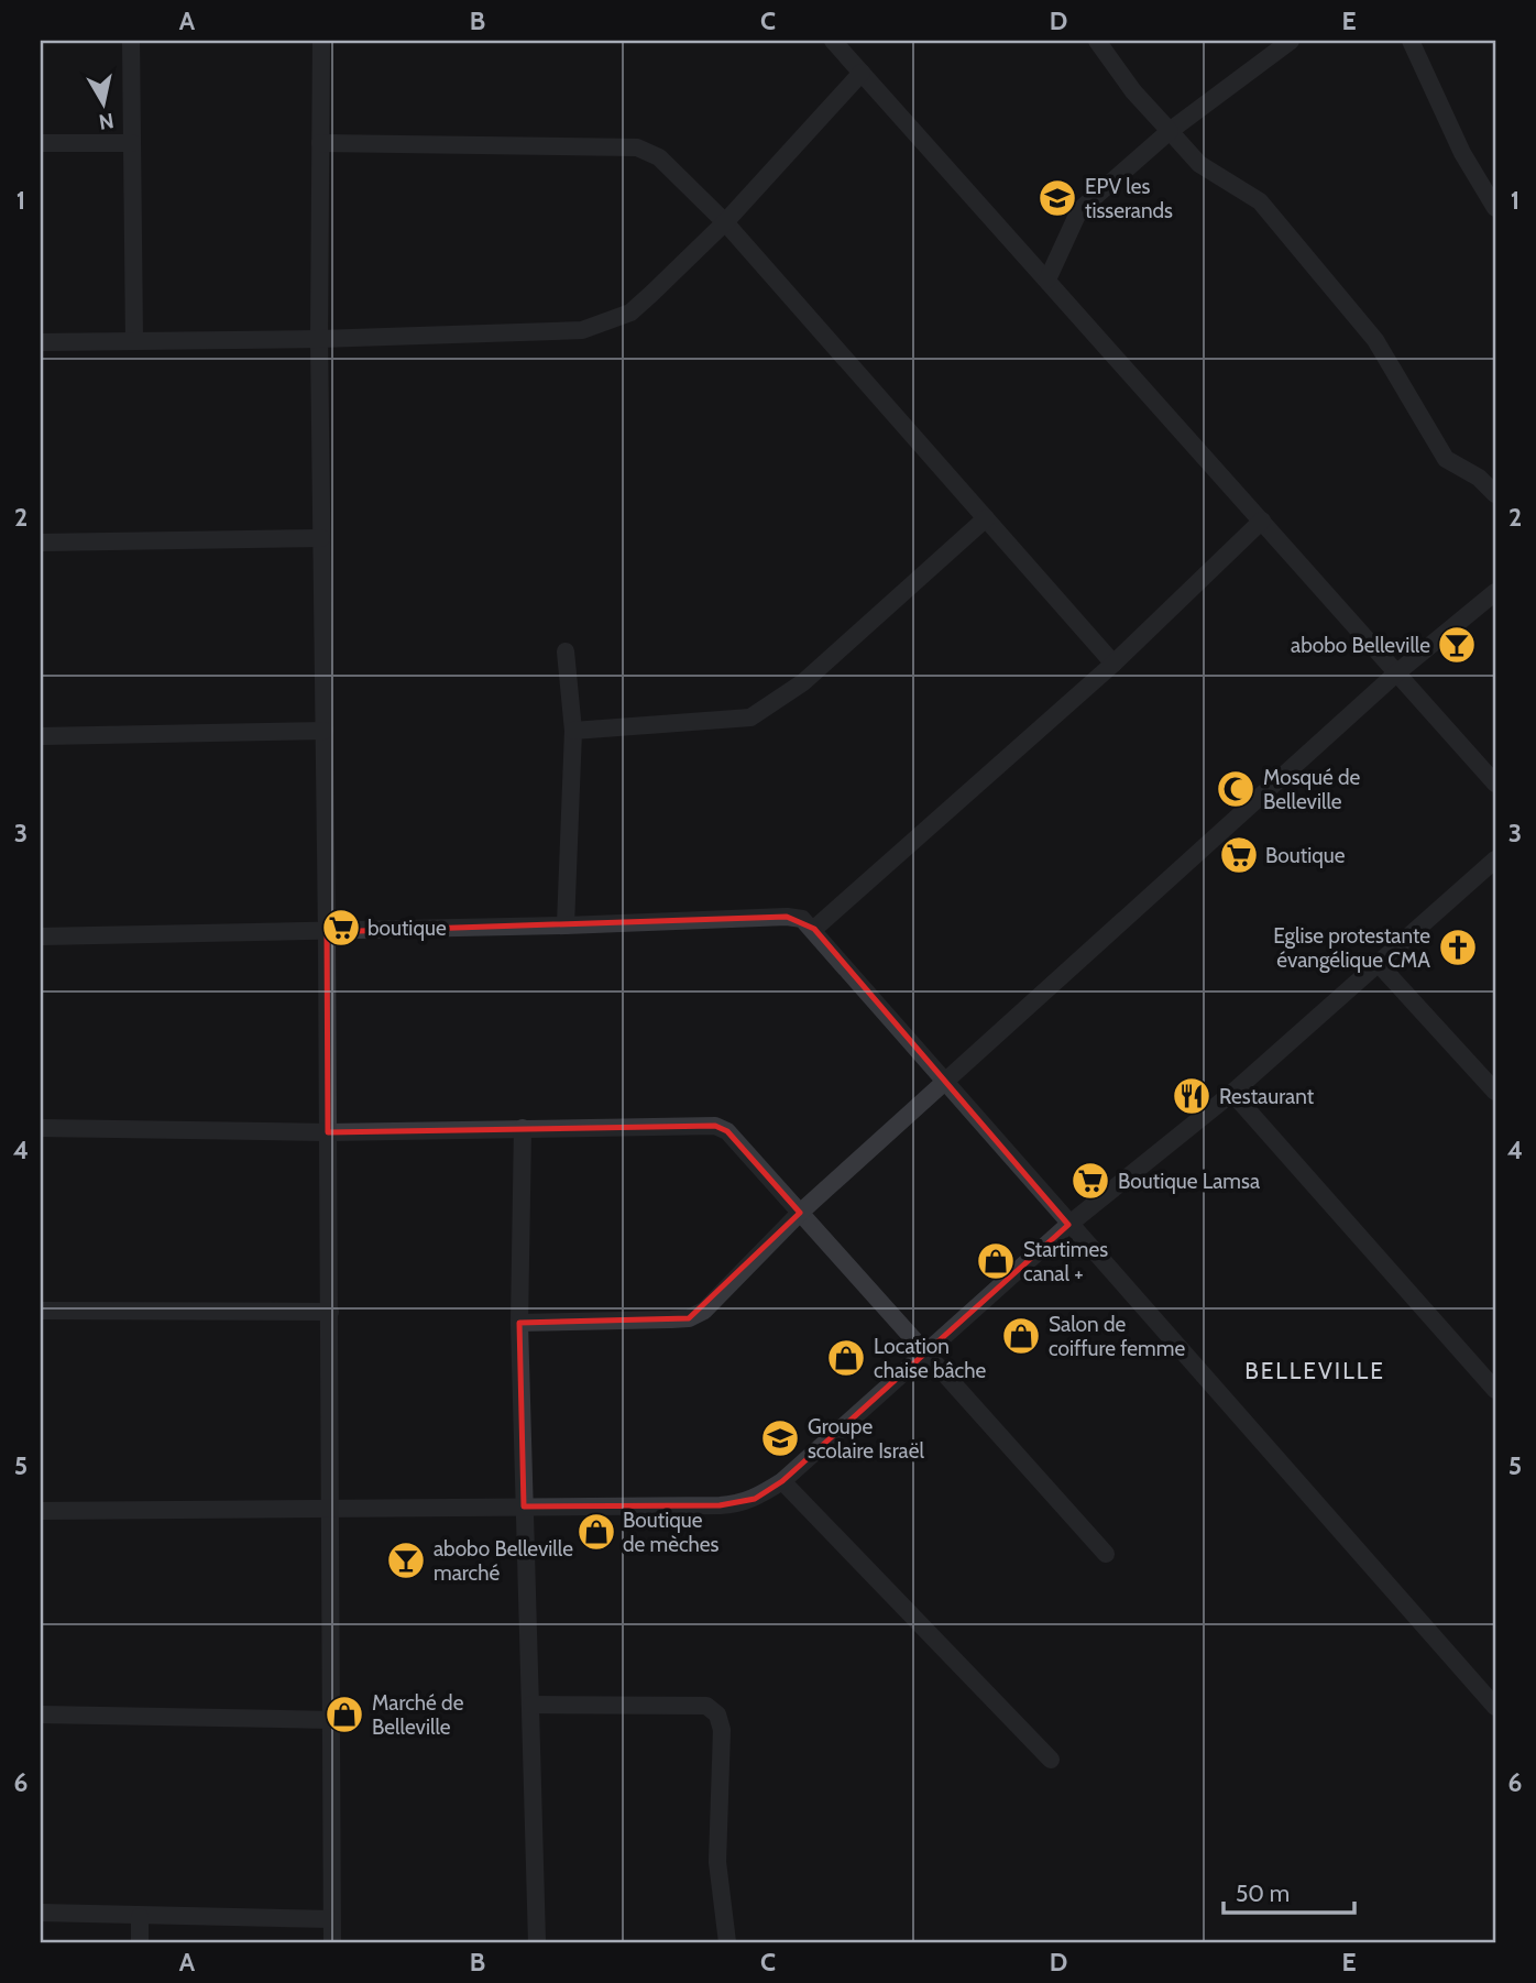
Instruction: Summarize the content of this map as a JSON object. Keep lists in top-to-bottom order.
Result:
{
  "districts": ["BELLEVILLE"],
  "places": {
    "school or university": ["EPV les tisserands", "Groupe scolaire Israël"],
    "bar": ["abobo Belleville", "abobo Belleville marché"],
    "mosque": ["Mosqué de Belleville"],
    "supermarket": ["Boutique", "boutique", "Boutique Lamsa"],
    "church": ["Eglise protestante évangélique CMA"],
    "restaurant": ["Restaurant"],
    "shop": [
      "Startimes canal +",
      "Salon de coiffure femme",
      "Location chaise bâche",
      "Boutique de mèches",
      "Marché de Belleville"
    ]
  },
  "scale_bar": "50 m",
  "north": "bottom",
  "grid": {
    "columns": [
      "A",
      "B",
      "C",
      "D",
      "E"
    ],
    "rows": [
      "1",
      "2",
      "3",
      "4",
      "5",
      "6"
    ]
  }
}
